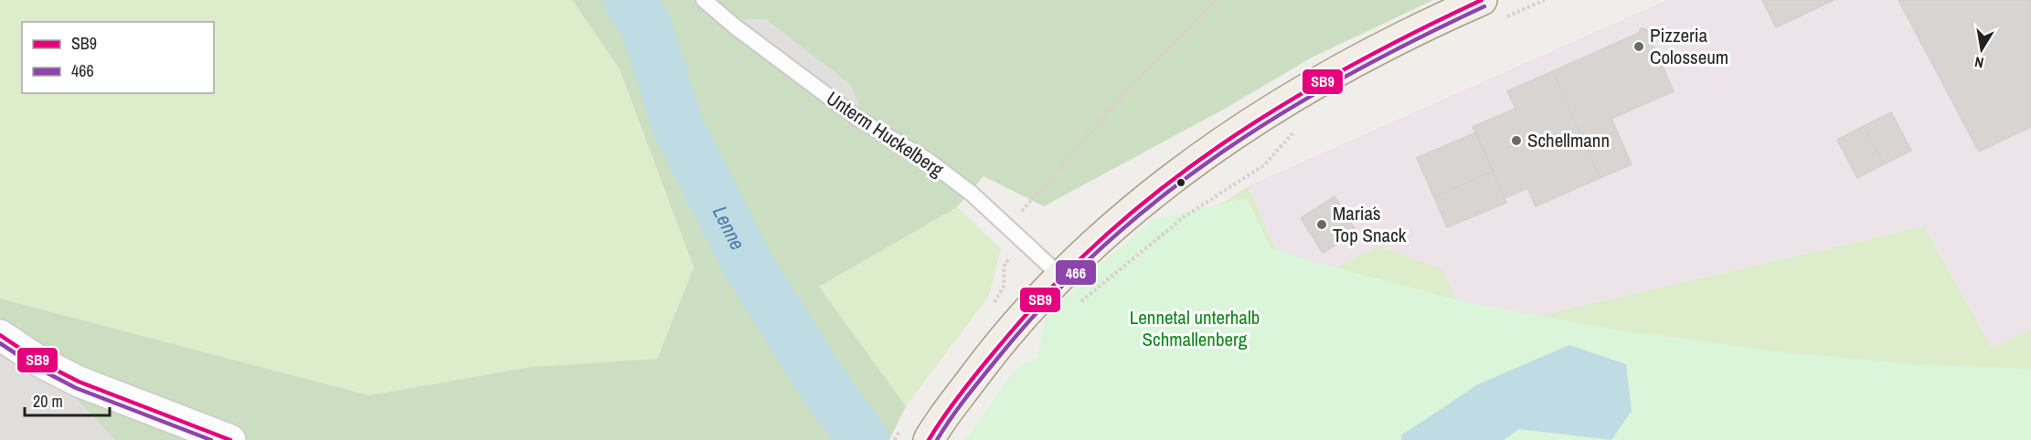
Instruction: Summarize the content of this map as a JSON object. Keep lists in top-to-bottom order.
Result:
{
  "streets": {
    "lane": ["Unterm Huckelberg"]
  },
  "water": ["Lenne"],
  "parks": ["Lennetal unterhalb Schmallenberg"],
  "places": ["Pizzeria Colosseum", "Schellmann", "Maria´s Top Snack"],
  "lines": ["transit line SB9", "transit line 466"],
  "legend": ["SB9", "466"],
  "scale_bar": "20 m",
  "north": "bottom"
}
